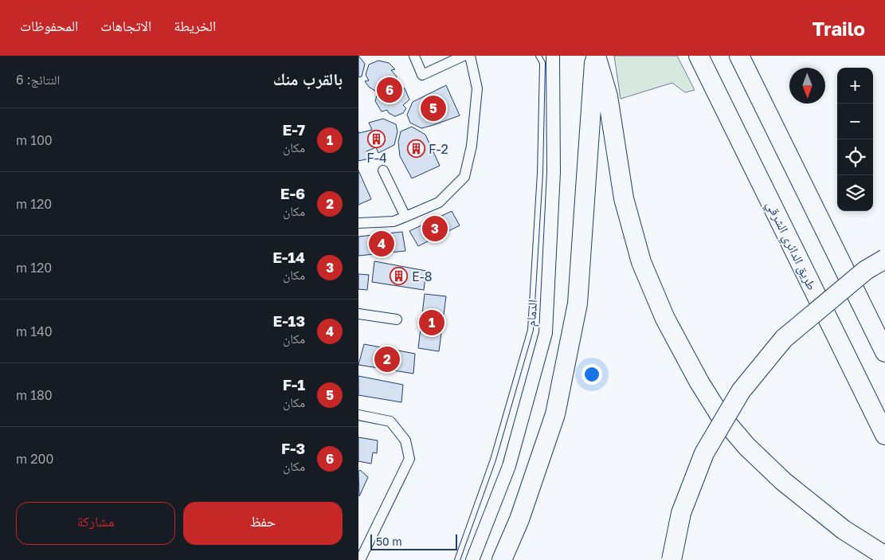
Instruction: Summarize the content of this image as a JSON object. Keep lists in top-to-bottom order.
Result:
{
  "streets": {
    "highway": ["طريق الدائري الشرقي"],
    "street": ["الدمام"]
  },
  "places": {
    "building": ["F-4", "F-2", "E-8"]
  },
  "scale_bar": "50 m",
  "north": "bottom",
  "page": {
    "header": "Trailo",
    "nav": ["الخريطة", "الاتجاهات", "المحفوظات"],
    "heading": ["بالقرب منك", "النتائج: 6"],
    "map_buttons": ["+", "−"],
    "pins": [
      "6",
      "5",
      "3",
      "4",
      "1",
      "2"
    ],
    "list": [
      {
        "mark": "1",
        "name": "E-7",
        "note": "مكان",
        "value": "100 m"
      },
      {
        "mark": "2",
        "name": "E-6",
        "note": "مكان",
        "value": "120 m"
      },
      {
        "mark": "3",
        "name": "E-14",
        "note": "مكان",
        "value": "120 m"
      },
      {
        "mark": "4",
        "name": "E-13",
        "note": "مكان",
        "value": "140 m"
      },
      {
        "mark": "5",
        "name": "F-1",
        "note": "مكان",
        "value": "180 m"
      },
      {
        "mark": "6",
        "name": "F-3",
        "note": "مكان",
        "value": "200 m"
      }
    ],
    "buttons": ["حفظ", "مشاركة"],
    "scale": "50 m"
  }
}
